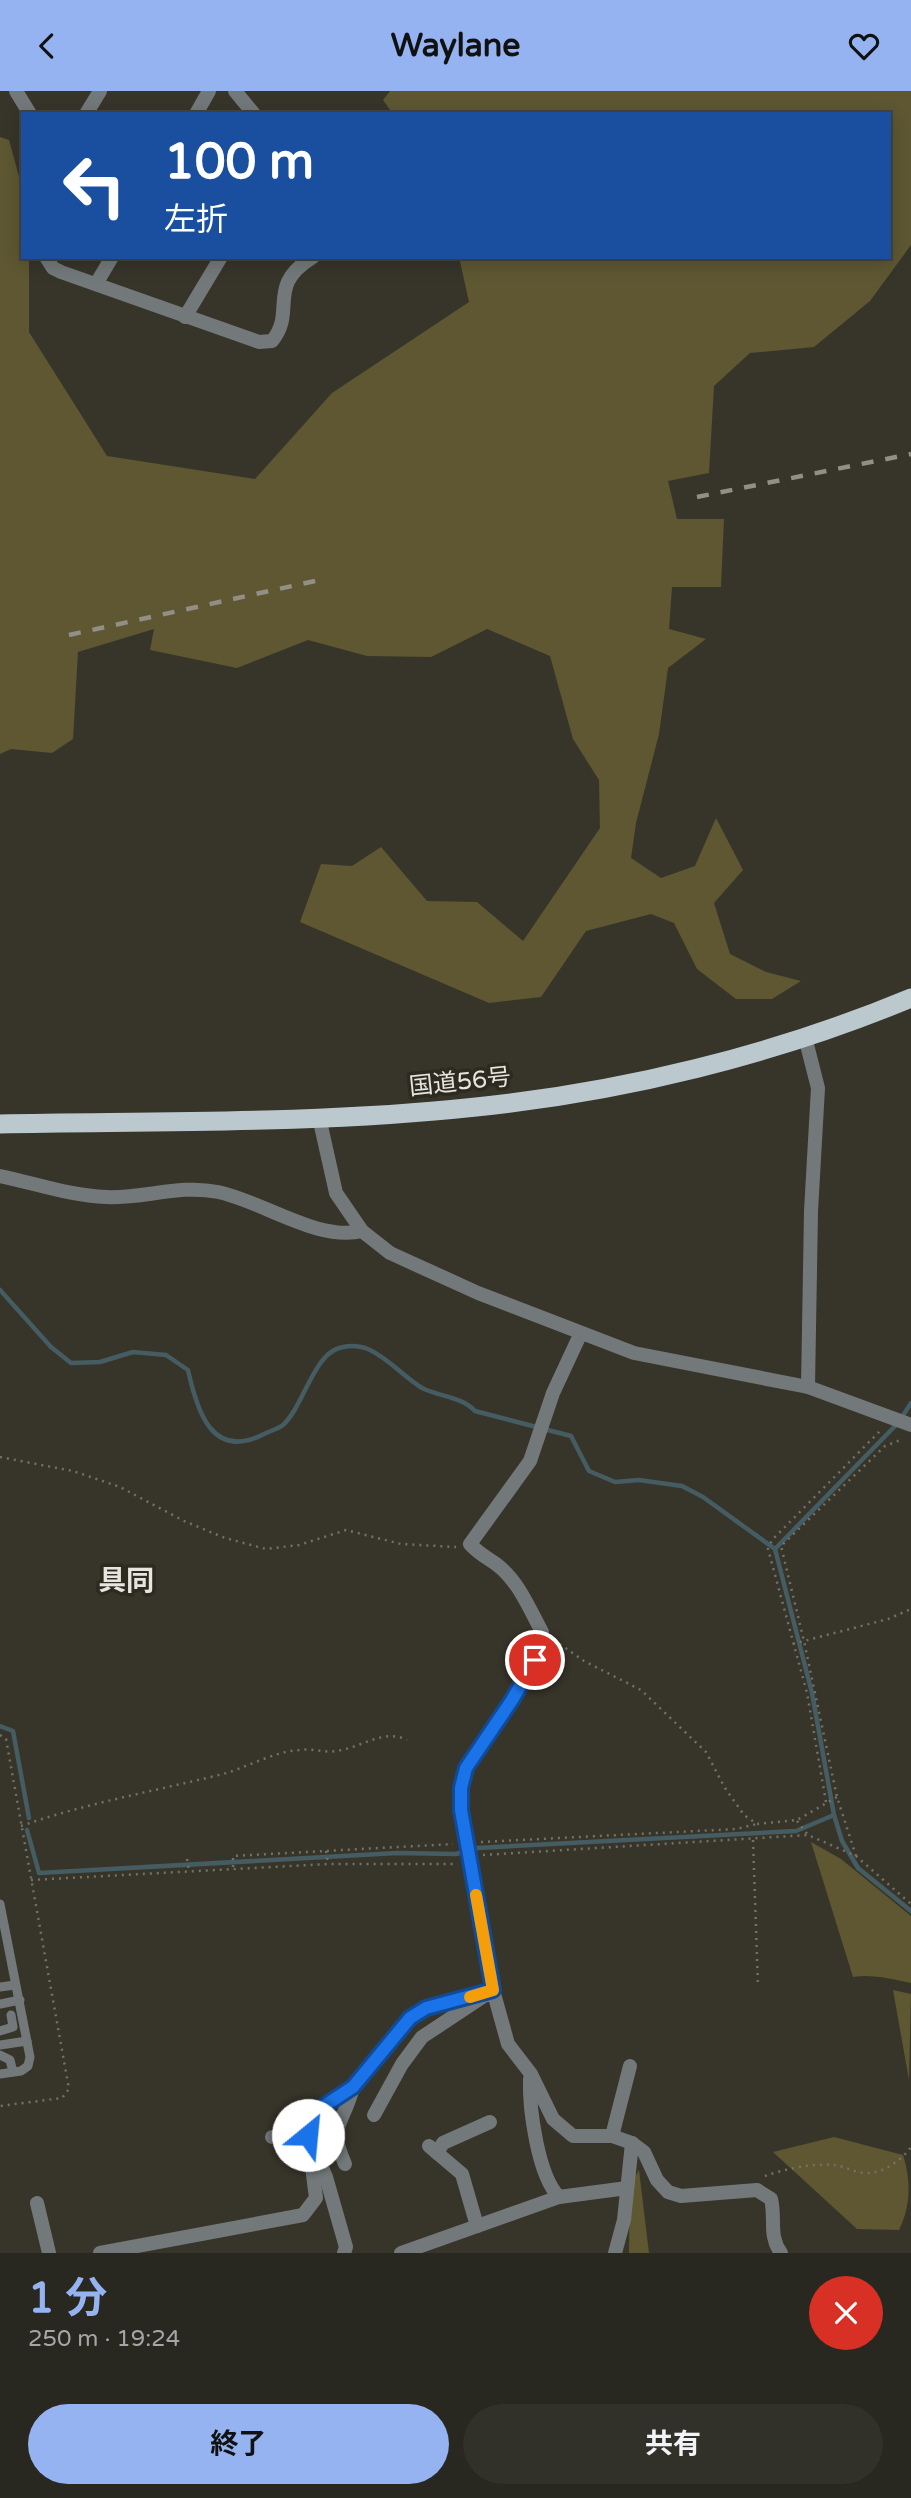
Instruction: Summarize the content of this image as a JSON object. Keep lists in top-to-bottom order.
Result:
{
  "streets": {
    "highway": ["国道56号"]
  },
  "districts": ["具同"],
  "page": {
    "header": "Waylane",
    "turn": ["100 m", "左折"],
    "heading": ["1 分", "250 m · 19:24"],
    "buttons": ["終了", "共有"]
  }
}
